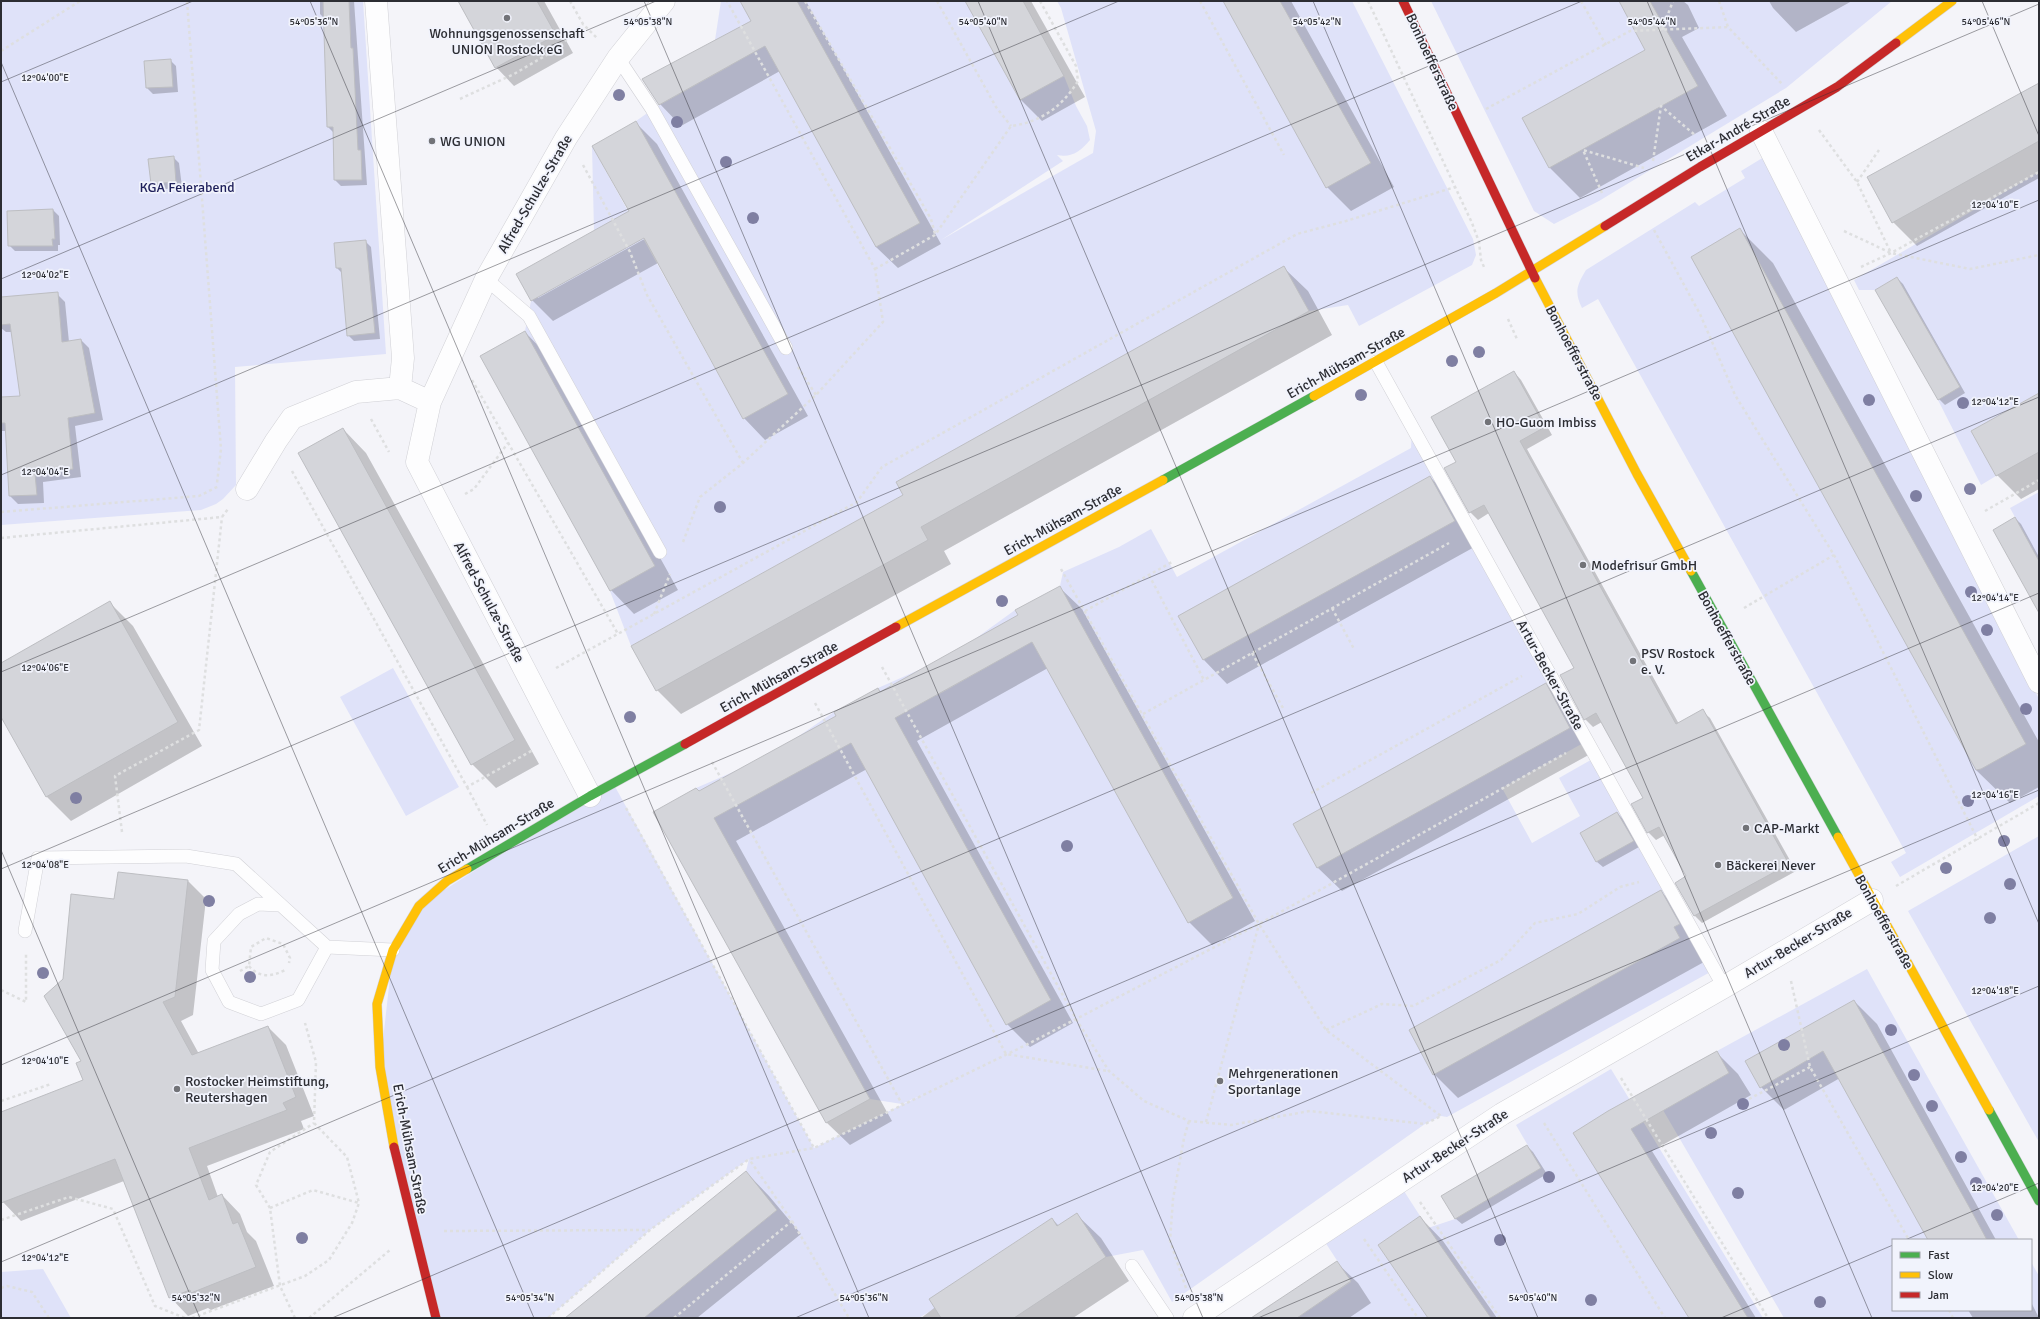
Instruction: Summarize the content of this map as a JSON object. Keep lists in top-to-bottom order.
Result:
{
  "streets": {
    "street": [
      "Bonhoefferstraße",
      "Etkar-André-Straße",
      "Alfred-Schulze-Straße",
      "Erich-Mühsam-Straße",
      "Artur-Becker-Straße"
    ]
  },
  "crossings": [
    ["Bonhoefferstraße", "Etkar-André-Straße"],
    ["Bonhoefferstraße", "Erich-Mühsam-Straße"],
    ["Bonhoefferstraße", "Artur-Becker-Straße"],
    ["Etkar-André-Straße", "Erich-Mühsam-Straße"],
    ["Alfred-Schulze-Straße", "Erich-Mühsam-Straße"],
    ["Erich-Mühsam-Straße", "Artur-Becker-Straße"]
  ],
  "parks": ["KGA Feierabend"],
  "places": [
    "Wohnungsgenossenschaft UNION Rostock eG",
    "WG UNION",
    "HO-Guom Imbiss",
    "Modefrisur GmbH",
    "PSV Rostock e. V.",
    "CAP-Markt",
    "Bäckerei Never",
    "Mehrgenerationen Sportanlage",
    "Rostocker Heimstiftung, Reutershagen"
  ],
  "legend": ["Fast", "Slow", "Jam"],
  "coordinates": [
    "54°05'36\"N",
    "54°05'38\"N",
    "54°05'40\"N",
    "54°05'42\"N",
    "54°05'44\"N",
    "54°05'46\"N",
    "12°04'00\"E",
    "12°04'10\"E",
    "12°04'02\"E",
    "12°04'12\"E",
    "12°04'04\"E",
    "12°04'14\"E",
    "12°04'06\"E",
    "12°04'16\"E",
    "12°04'08\"E",
    "12°04'18\"E",
    "12°04'20\"E",
    "54°05'32\"N",
    "54°05'34\"N"
  ]
}
